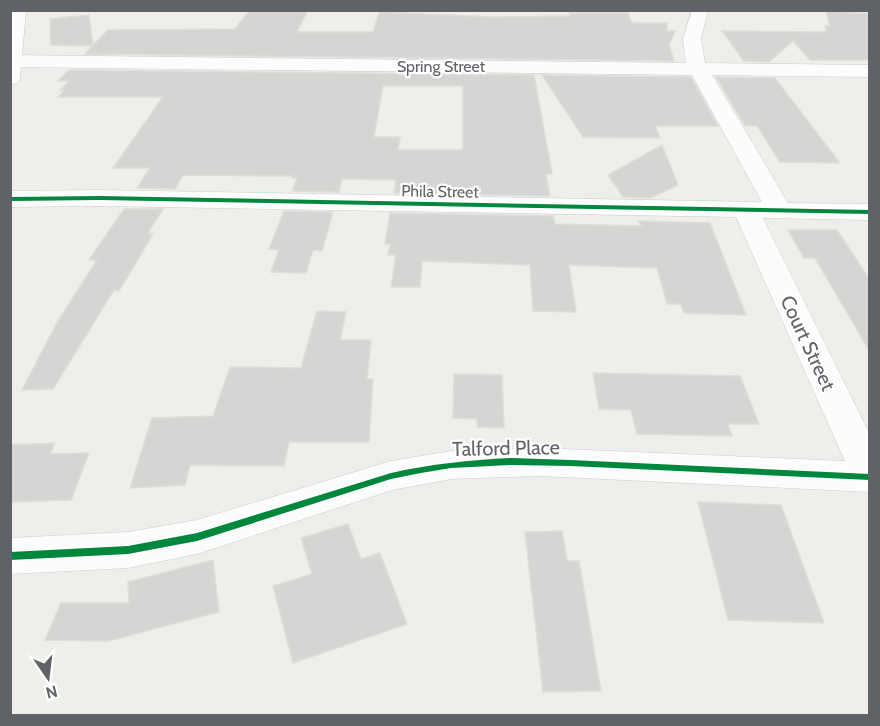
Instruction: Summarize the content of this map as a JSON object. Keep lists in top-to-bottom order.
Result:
{
  "streets": {
    "street": [
      "Spring Street",
      "Phila Street",
      "Court Street",
      "Talford Place"
    ]
  },
  "crossings": [
    ["Phila Street", "Court Street"],
    ["Court Street", "Talford Place"]
  ],
  "north": "bottom"
}
